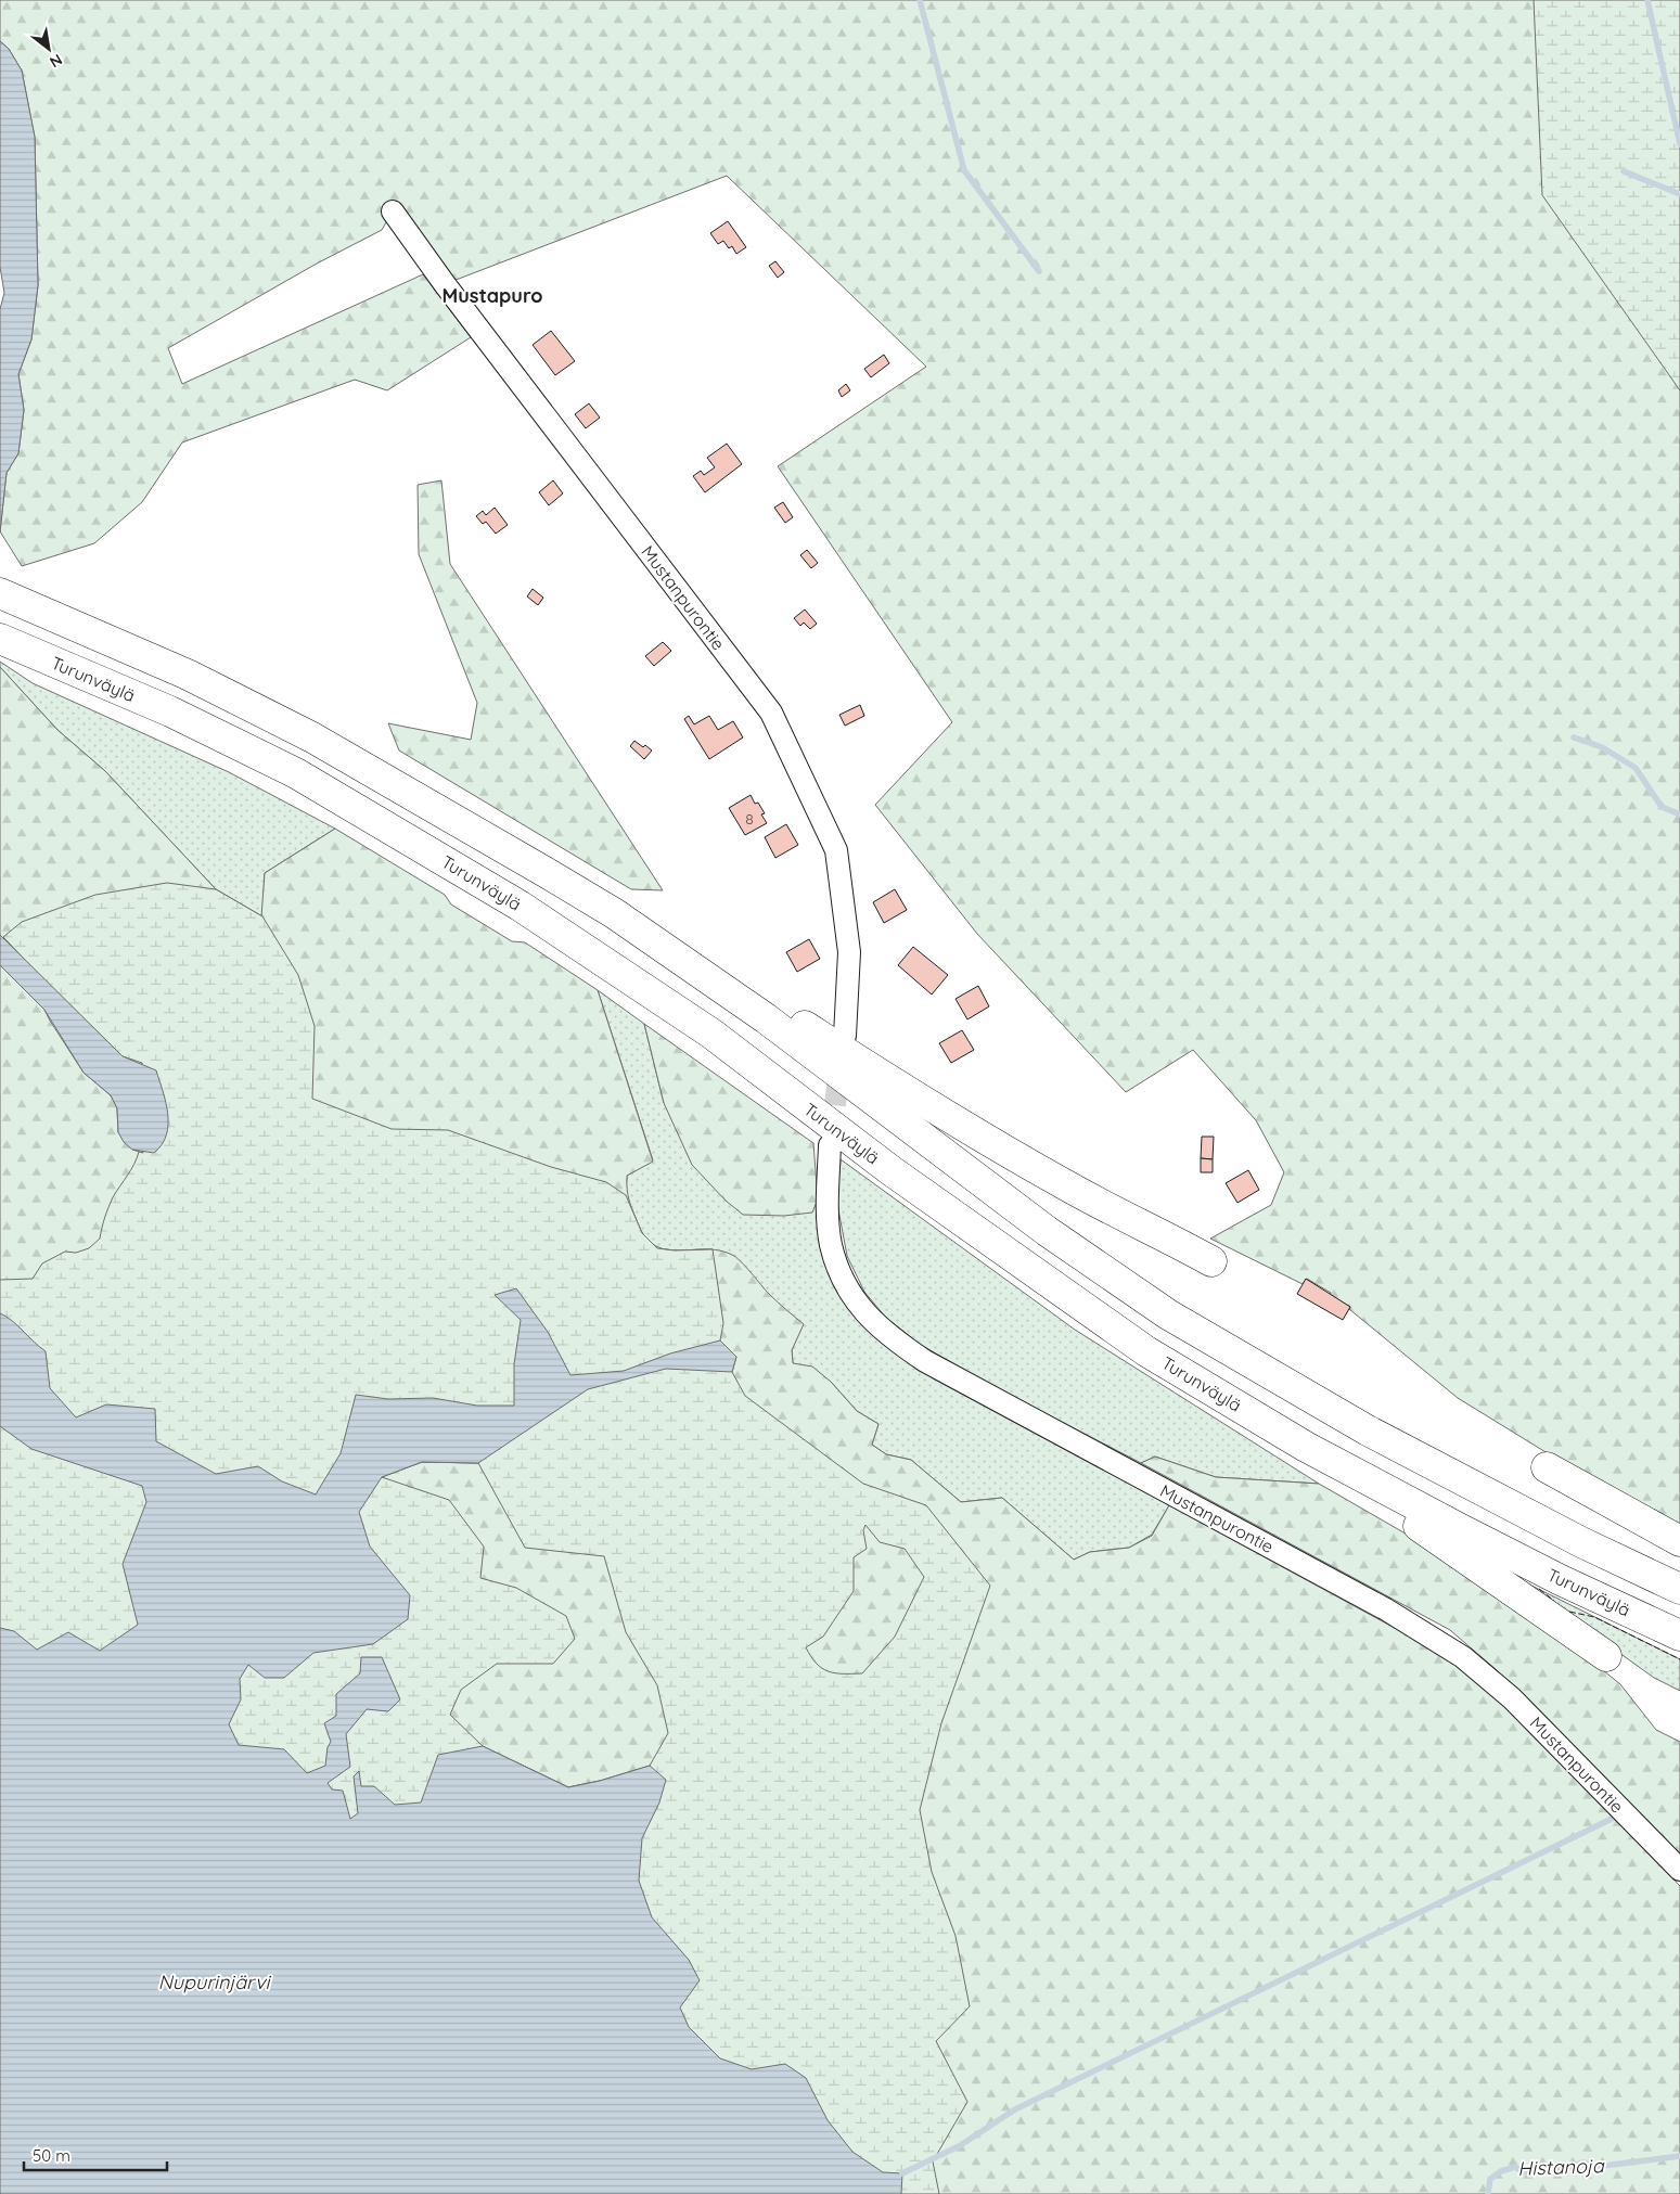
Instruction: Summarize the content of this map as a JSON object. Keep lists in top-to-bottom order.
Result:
{
  "streets": {
    "highway": ["Turunväylä"],
    "street": ["Mustanpurontie"]
  },
  "districts": ["Mustapuro"],
  "water": ["Nupurinjärvi", "Histanoja"],
  "house_numbers": ["8"],
  "scale_bar": "50 m",
  "north": "bottom right"
}
